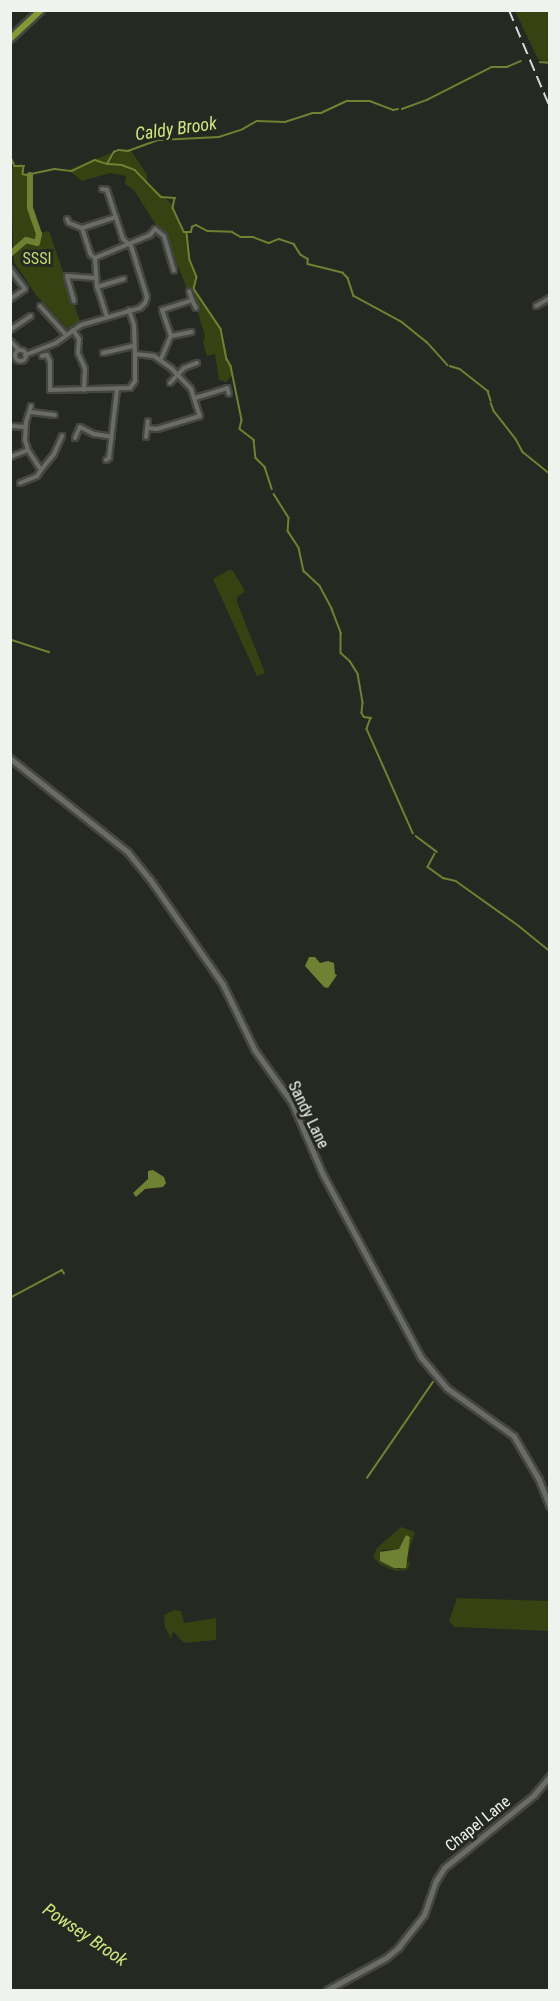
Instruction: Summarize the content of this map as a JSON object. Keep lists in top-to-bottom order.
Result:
{
  "streets": {
    "street": ["Sandy Lane", "Chapel Lane"]
  },
  "water": ["Caldy Brook", "Powsey Brook"],
  "parks": ["SSSI"]
}
